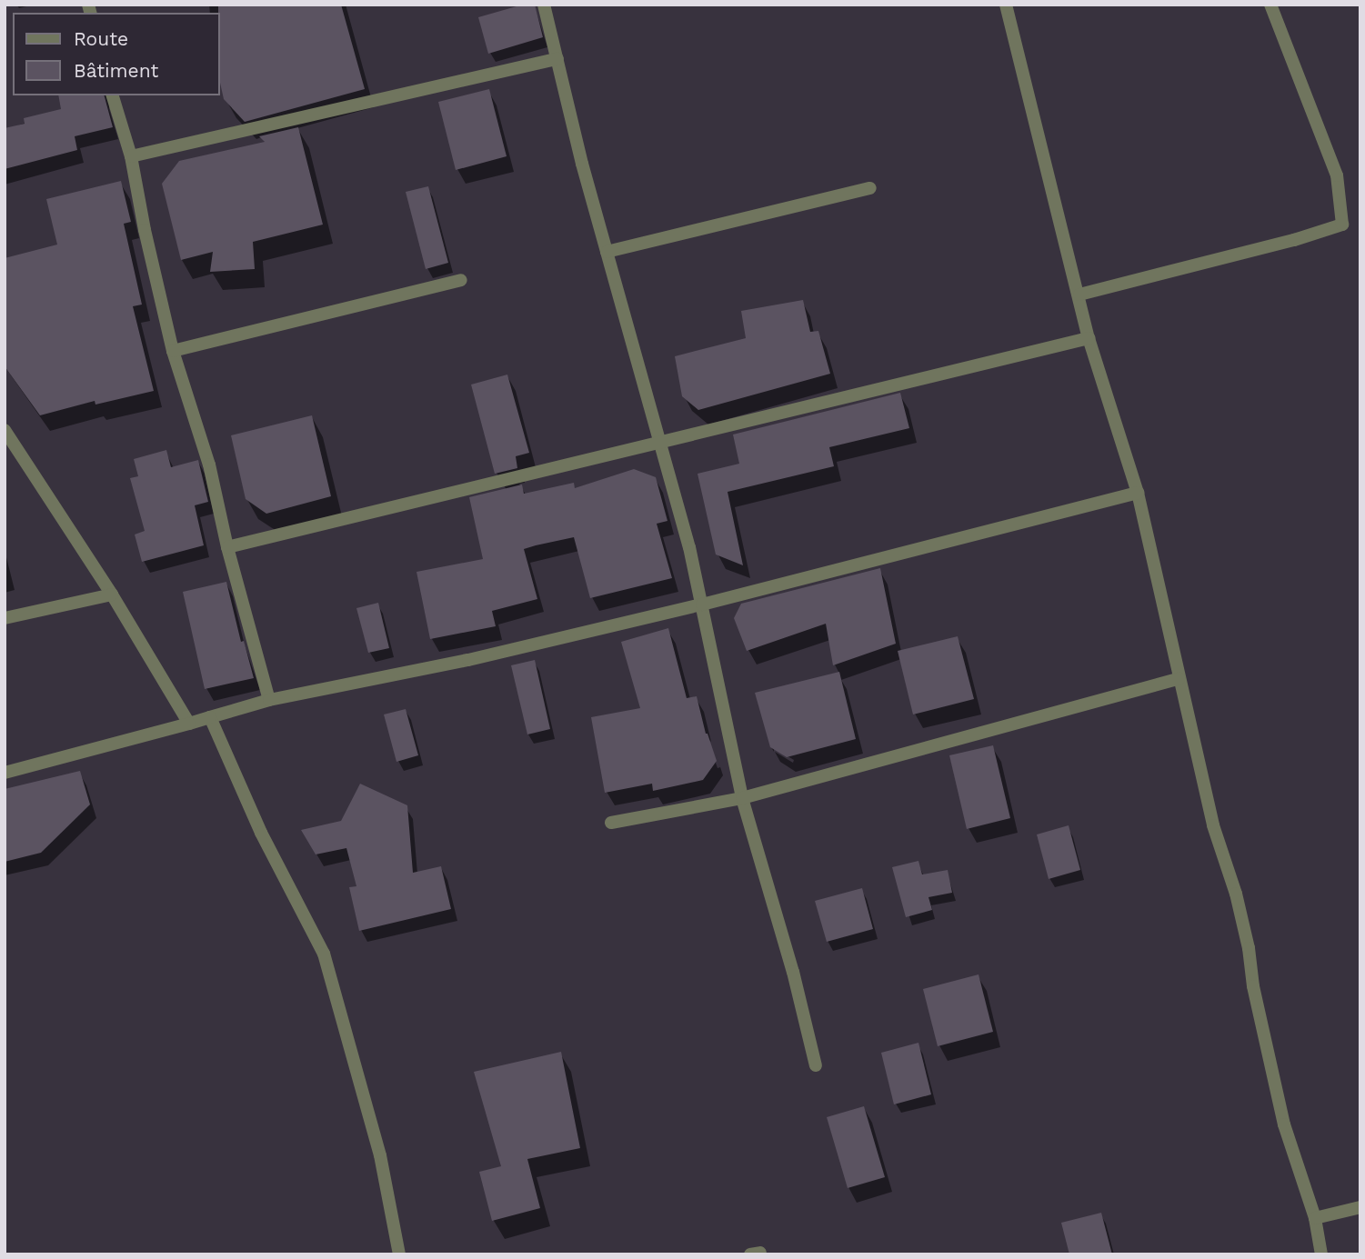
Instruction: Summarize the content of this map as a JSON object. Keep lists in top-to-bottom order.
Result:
{
  "legend": ["Route", "Bâtiment"]
}
